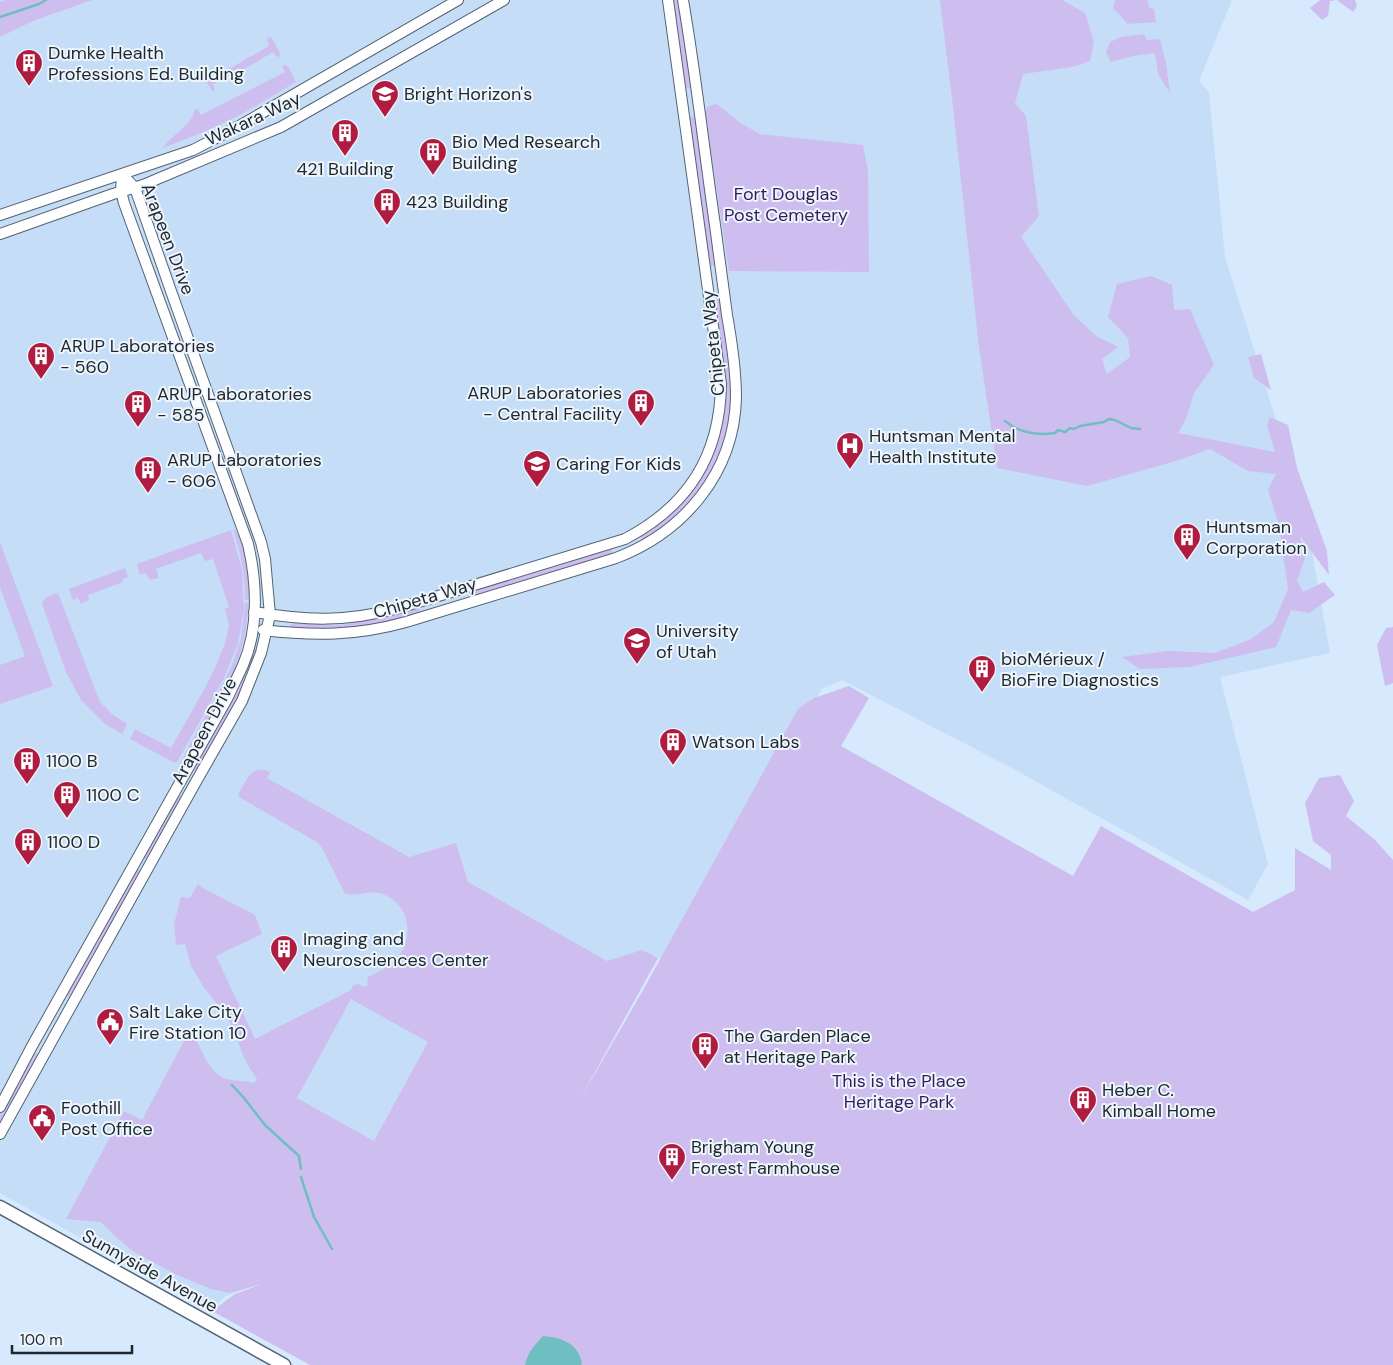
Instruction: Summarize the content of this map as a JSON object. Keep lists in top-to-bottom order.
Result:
{
  "streets": {
    "main road": ["Sunnyside Avenue"],
    "street": ["Wakara Way", "Arapeen Drive", "Chipeta Way"]
  },
  "crossings": [
    ["Wakara Way", "Arapeen Drive"],
    ["Arapeen Drive", "Chipeta Way"]
  ],
  "parks": ["Fort Douglas Post Cemetery", "This is the Place Heritage Park"],
  "places": {
    "building": [
      "Dumke Health Professions Ed. Building",
      "421 Building",
      "Bio Med Research Building",
      "423 Building",
      "ARUP Laboratories - 560",
      "ARUP Laboratories - Central Facility",
      "ARUP Laboratories - 585",
      "ARUP Laboratories - 606",
      "Huntsman Corporation",
      "bioMérieux / BioFire Diagnostics",
      "Watson Labs",
      "1100 B",
      "1100 C",
      "1100 D",
      "Imaging and Neurosciences Center",
      "The Garden Place at Heritage Park",
      "Heber C. Kimball Home",
      "Brigham Young Forest Farmhouse"
    ],
    "school or university": ["Bright Horizon's", "Caring For Kids", "University of Utah"],
    "hospital": ["Huntsman Mental Health Institute"],
    "public building": ["Salt Lake City Fire Station 10", "Foothill Post Office"]
  },
  "scale_bar": "100 m"
}
